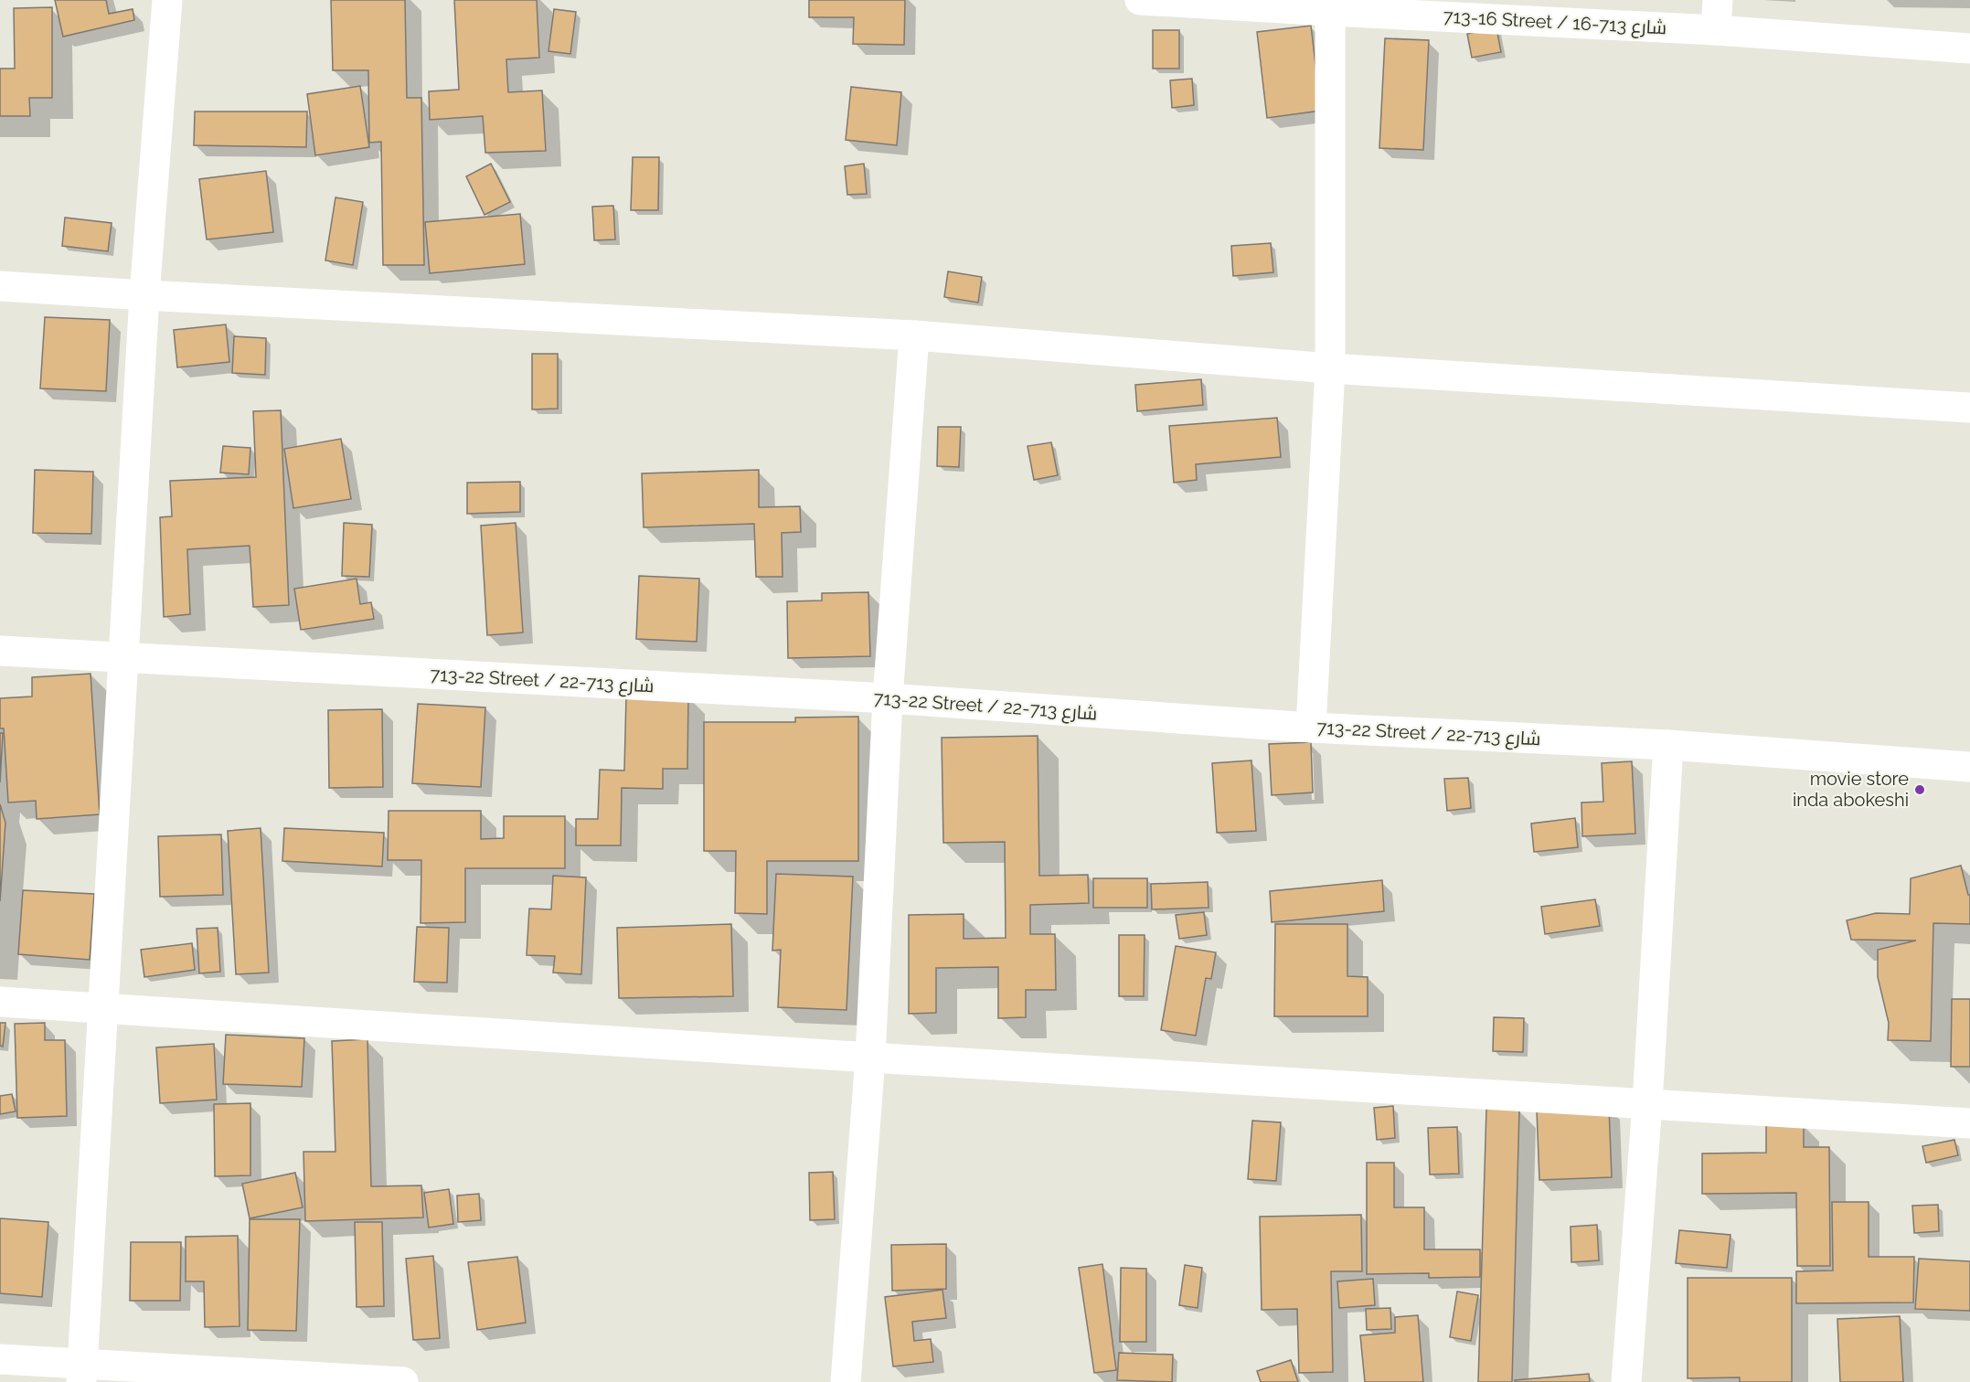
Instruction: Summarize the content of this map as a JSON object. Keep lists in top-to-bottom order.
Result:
{
  "streets": {
    "street": ["713-16 Street / شارع 713-16", "713-22 Street / شارع 713-22"]
  },
  "places": ["movie store inda abokeshi"]
}
